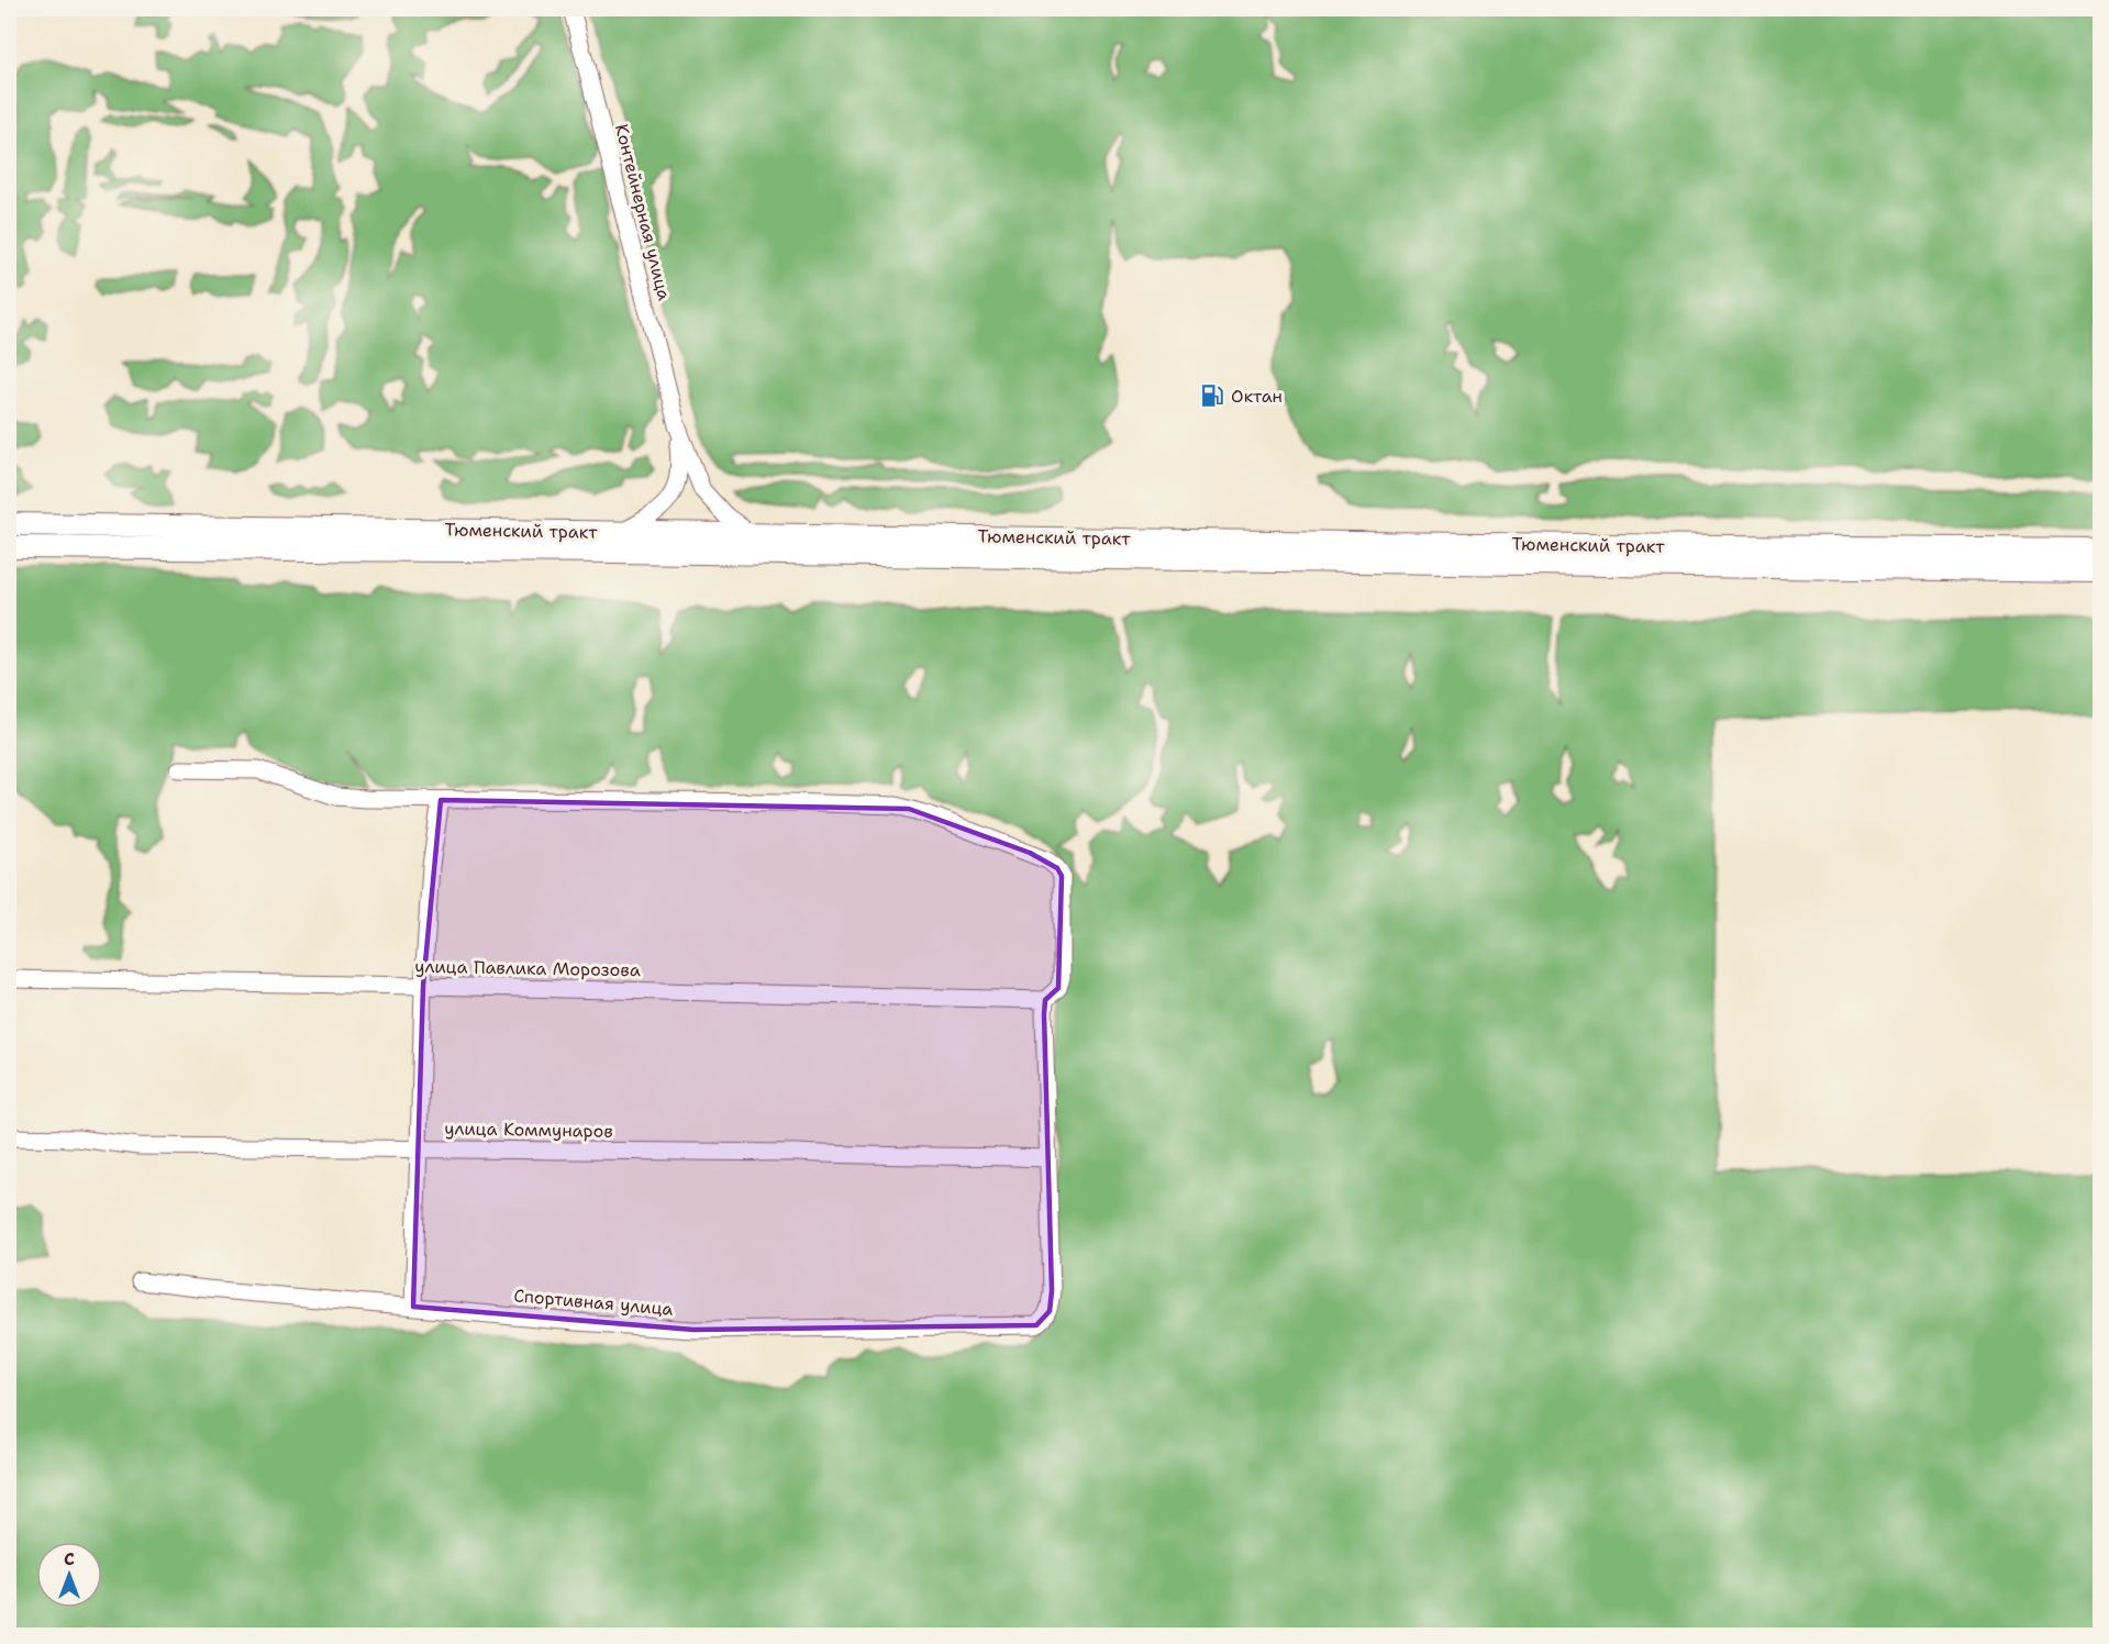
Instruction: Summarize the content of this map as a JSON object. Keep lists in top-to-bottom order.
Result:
{
  "streets": {
    "main road": ["Тюменский тракт"],
    "street": [
      "Контейнерная улица",
      "улица Павлика Морозова",
      "улица Коммунаров",
      "Спортивная улица"
    ]
  },
  "crossings": [
    ["Контейнерная улица", "Тюменский тракт"],
    ["улица Коммунаров", "Спортивная улица"]
  ],
  "places": {
    "fuel station": ["Октан"]
  },
  "north": "top"
}
